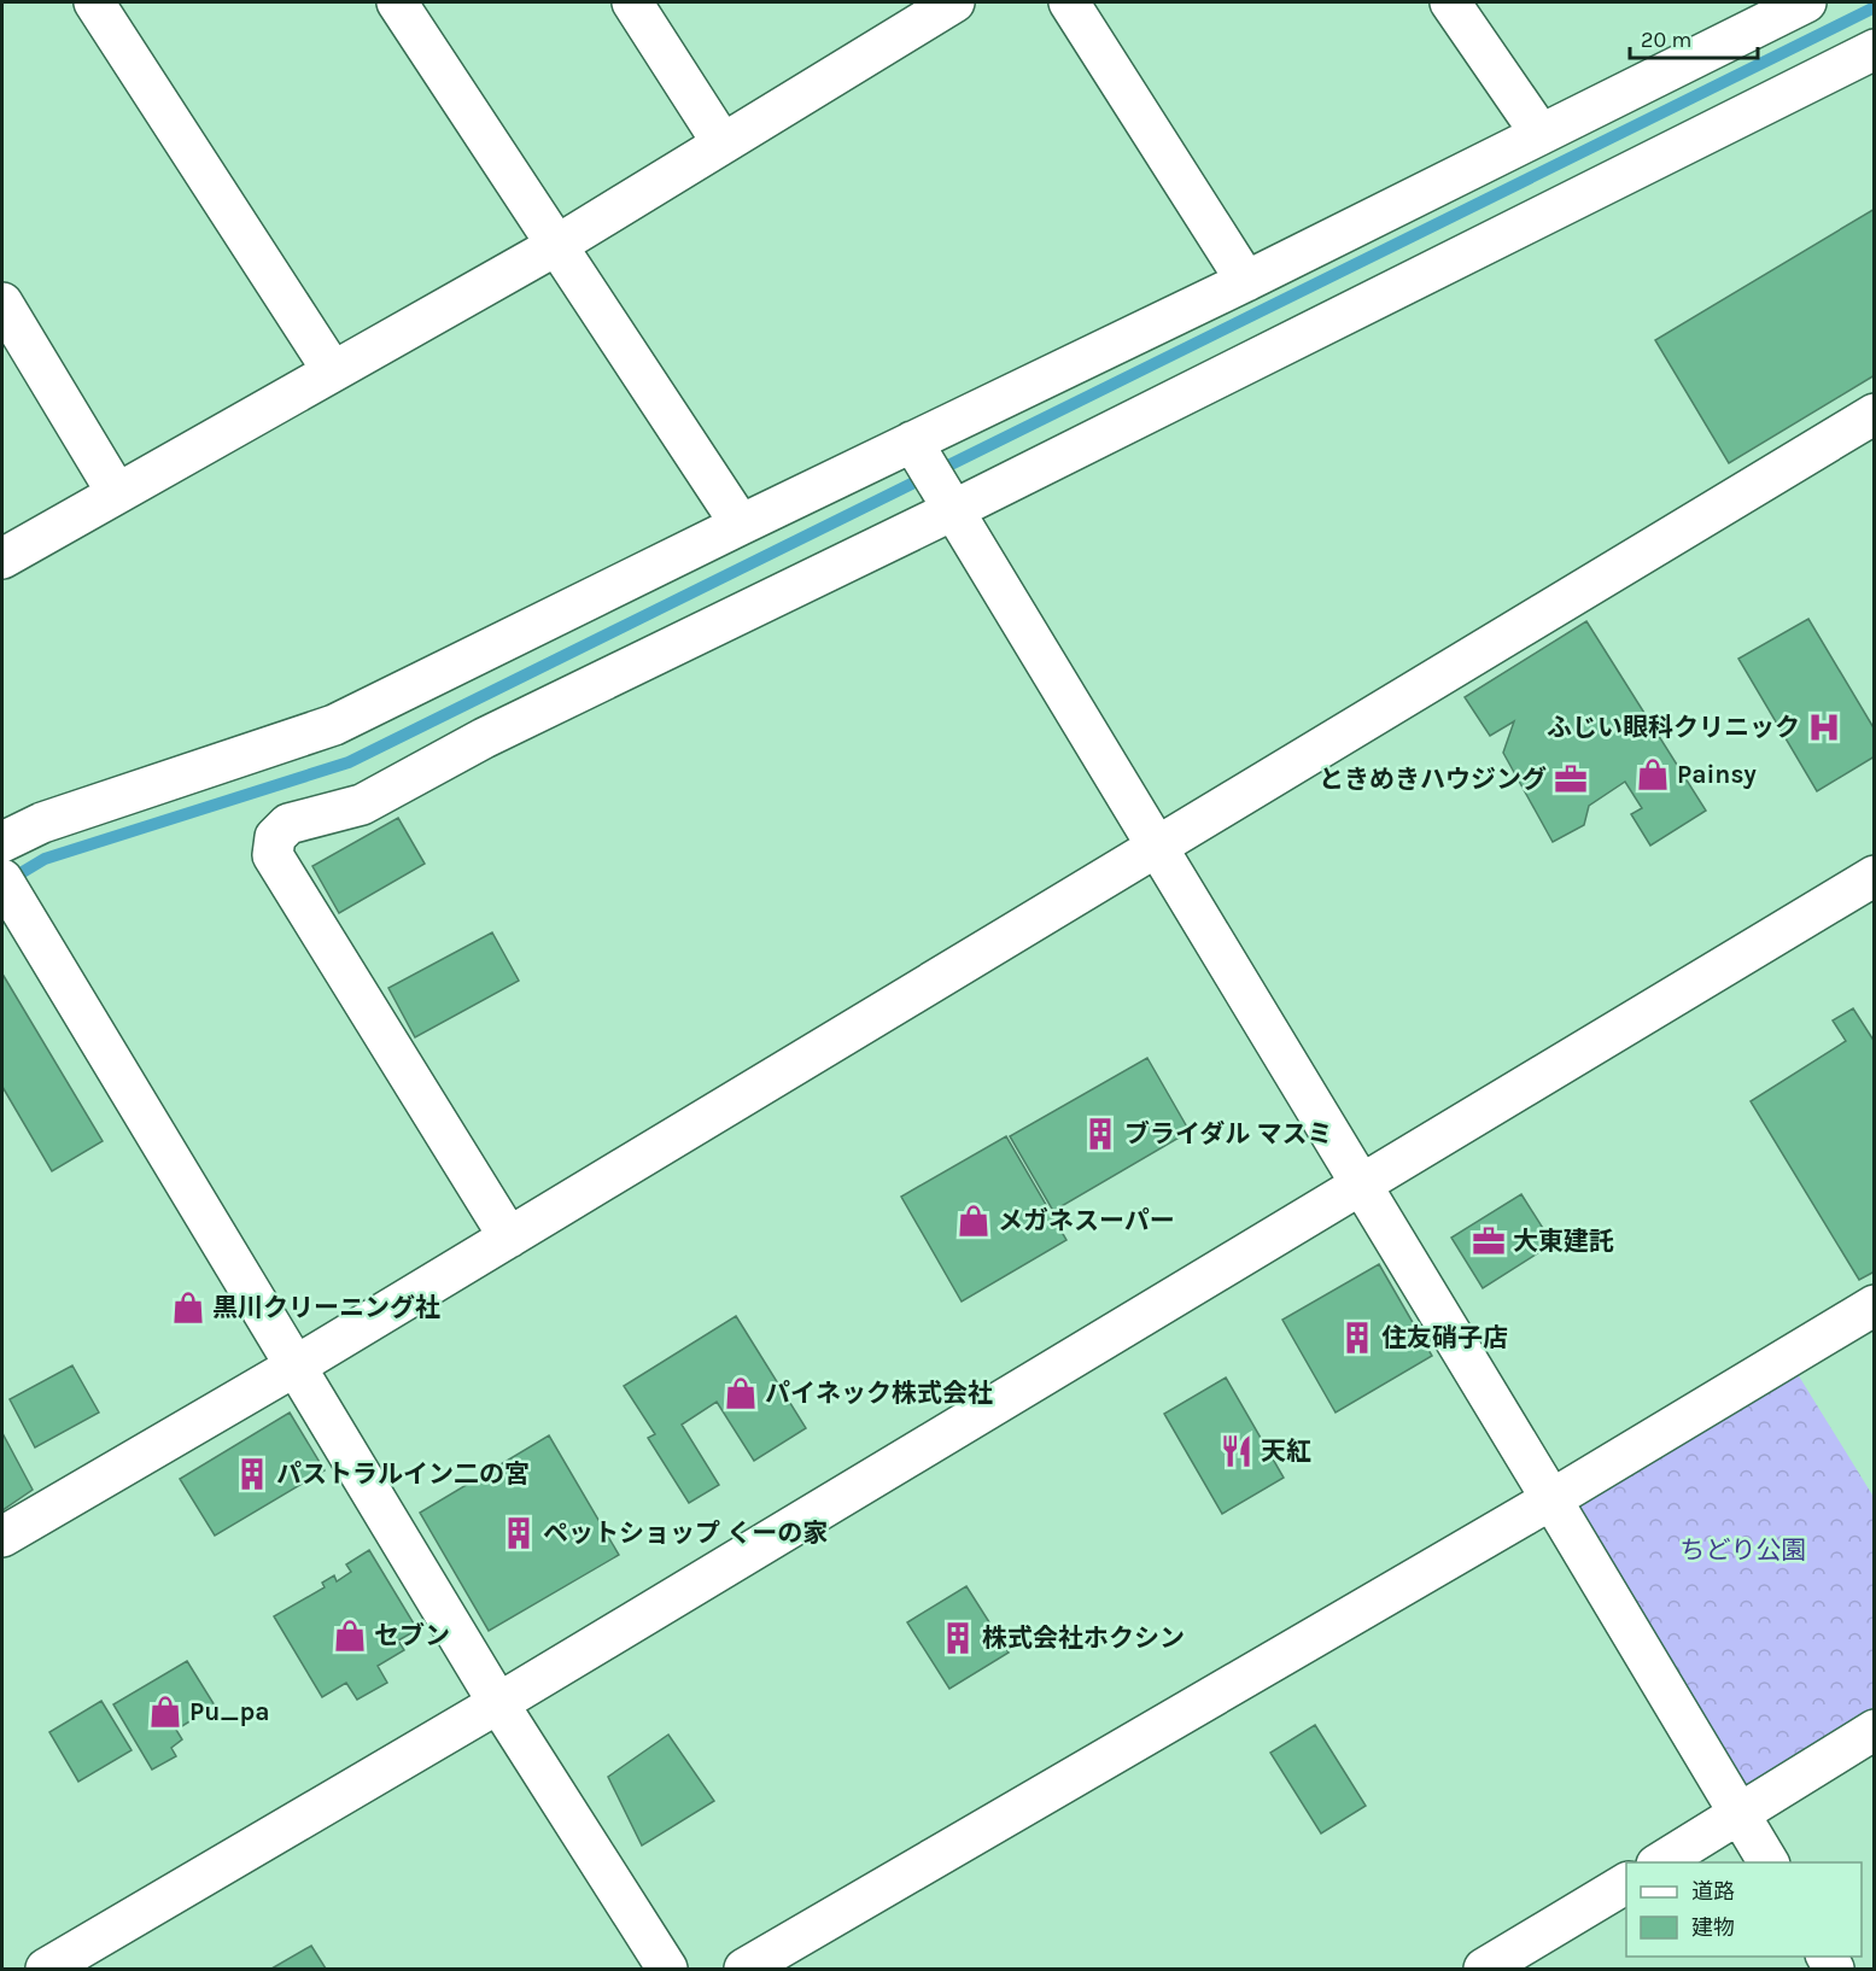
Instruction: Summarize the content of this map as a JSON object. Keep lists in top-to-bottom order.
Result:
{
  "parks": ["ちどり公園"],
  "places": {
    "hospital": ["ふじい眼科クリニック"],
    "shop": [
      "Painsy",
      "メガネスーパー",
      "黒川クリーニング社",
      "パイネック株式会社",
      "セブン",
      "Pu_pa"
    ],
    "office": ["ときめきハウジング", "大東建託"],
    "building": [
      "ブライダル マスミ",
      "住友硝子店",
      "パストラルイン二の宮",
      "ペットショップ くーの家",
      "株式会社ホクシン"
    ],
    "restaurant": ["天紅"]
  },
  "legend": ["道路", "建物"],
  "scale_bar": "20 m"
}
